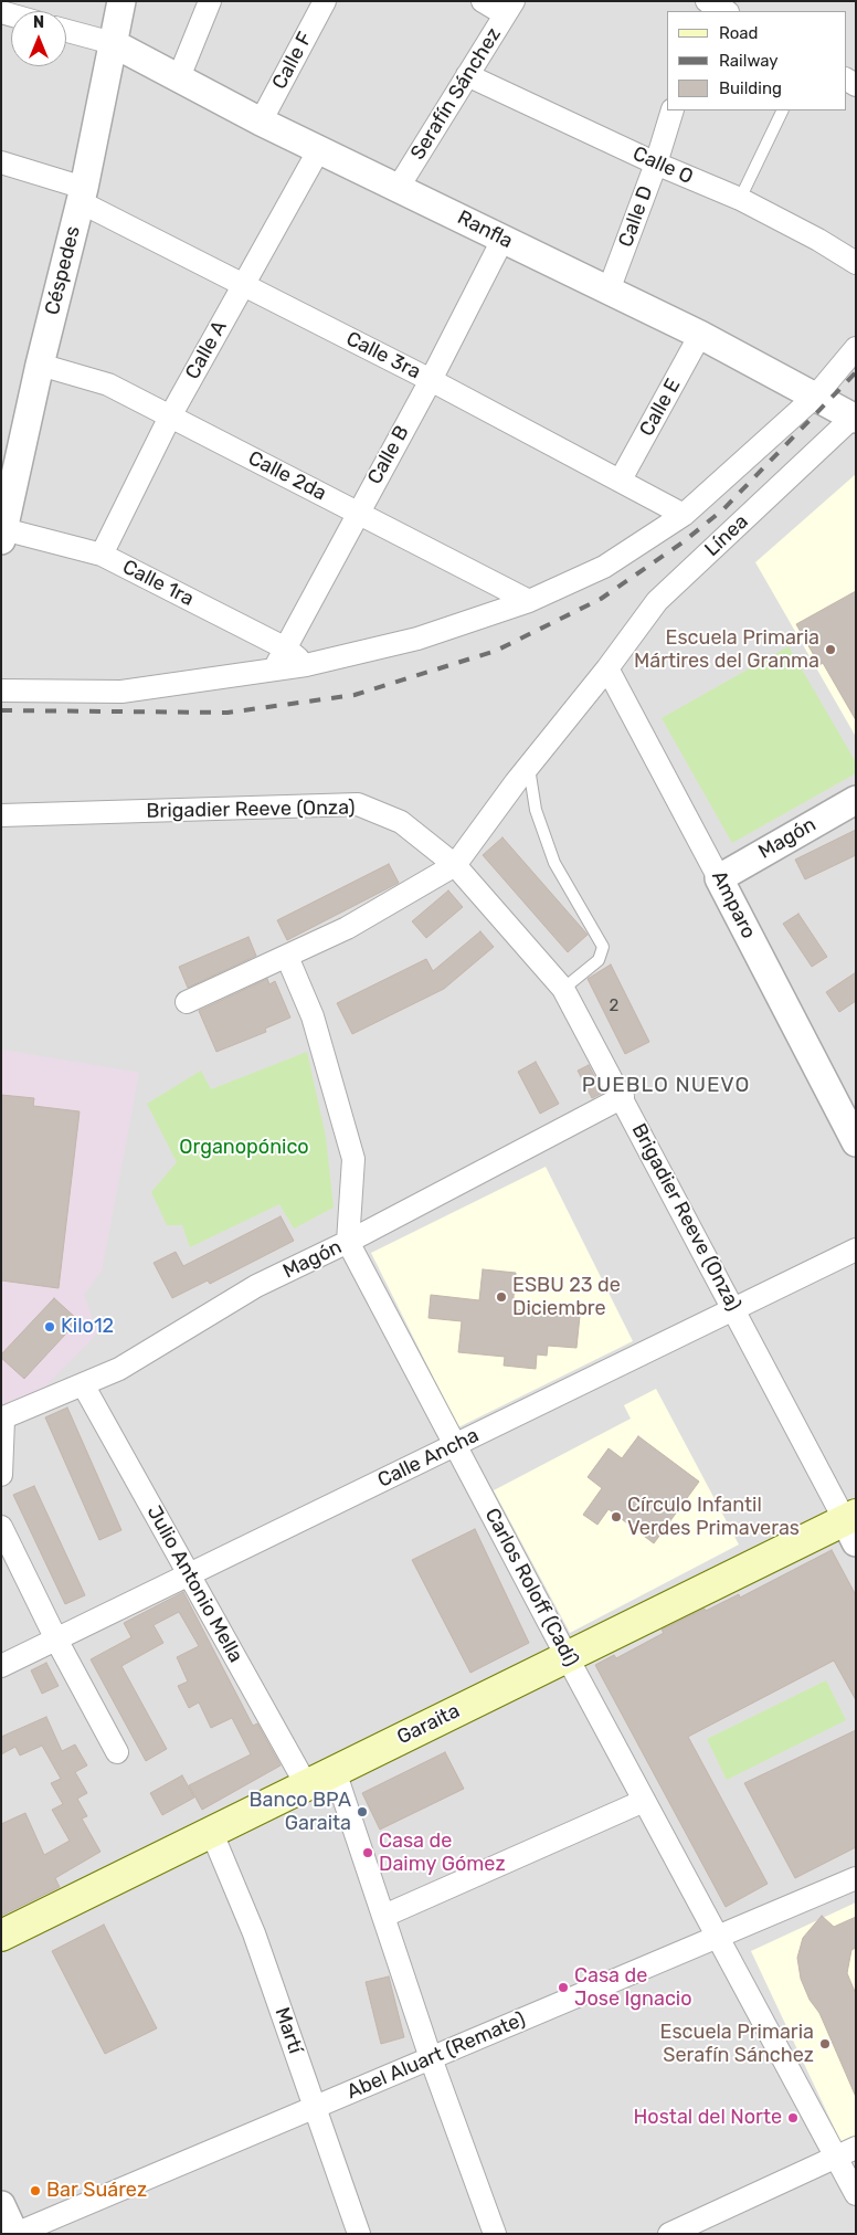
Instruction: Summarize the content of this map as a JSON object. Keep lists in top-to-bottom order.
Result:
{
  "streets": {
    "main road": ["Garaita"],
    "street": [
      "Calle F",
      "Serafín Sánchez",
      "Calle O",
      "Calle D",
      "Ranfla",
      "Céspedes",
      "Calle A",
      "Calle 3ra",
      "Calle E",
      "Calle B",
      "Calle 2da",
      "Línea",
      "Calle 1ra",
      "Brigadier Reeve (Onza)",
      "Magón",
      "Amparo",
      "Calle Ancha",
      "Julio Antonio Mella",
      "Carlos Roloff (Cadí)",
      "Martí",
      "Abel Aluart (Remate)"
    ]
  },
  "crossings": [
    ["Calle F", "Ranfla"],
    ["Serafín Sánchez", "Calle O"],
    ["Serafín Sánchez", "Ranfla"],
    ["Calle O", "Calle D"],
    ["Calle D", "Ranfla"],
    ["Ranfla", "Céspedes"],
    ["Ranfla", "Calle A"],
    ["Ranfla", "Calle E"],
    ["Ranfla", "Calle B"],
    ["Ranfla", "Línea"],
    ["Céspedes", "Calle 3ra"],
    ["Céspedes", "Calle 2da"],
    ["Céspedes", "Calle 1ra"],
    ["Calle A", "Calle 3ra"],
    ["Calle A", "Calle 2da"],
    ["Calle A", "Calle 1ra"],
    ["Calle 3ra", "Calle E"],
    ["Calle 3ra", "Calle B"],
    ["Calle B", "Calle 2da"],
    ["Calle B", "Calle 1ra"],
    ["Línea", "Brigadier Reeve (Onza)"],
    ["Línea", "Amparo"],
    ["Brigadier Reeve (Onza)", "Magón"],
    ["Brigadier Reeve (Onza)", "Calle Ancha"],
    ["Brigadier Reeve (Onza)", "Garaita"],
    ["Magón", "Amparo"],
    ["Magón", "Julio Antonio Mella"],
    ["Magón", "Carlos Roloff (Cadí)"],
    ["Calle Ancha", "Julio Antonio Mella"],
    ["Calle Ancha", "Carlos Roloff (Cadí)"],
    ["Julio Antonio Mella", "Garaita"],
    ["Carlos Roloff (Cadí)", "Garaita"],
    ["Carlos Roloff (Cadí)", "Abel Aluart (Remate)"],
    ["Garaita", "Martí"],
    ["Martí", "Abel Aluart (Remate)"]
  ],
  "districts": ["PUEBLO NUEVO"],
  "parks": ["Organopónico"],
  "places": [
    "Escuela Primaria Mártires del Granma",
    "ESBU 23 de Diciembre",
    "Kilo12",
    "Círculo Infantil Verdes Primaveras",
    "Banco BPA Garaita",
    "Casa de Daimy Gómez",
    "Casa de Jose Ignacio",
    "Escuela Primaria Serafín Sánchez",
    "Hostal del Norte",
    "Bar Suárez"
  ],
  "house_numbers": ["2"],
  "legend": ["Road", "Railway", "Building"],
  "north": "top"
}
